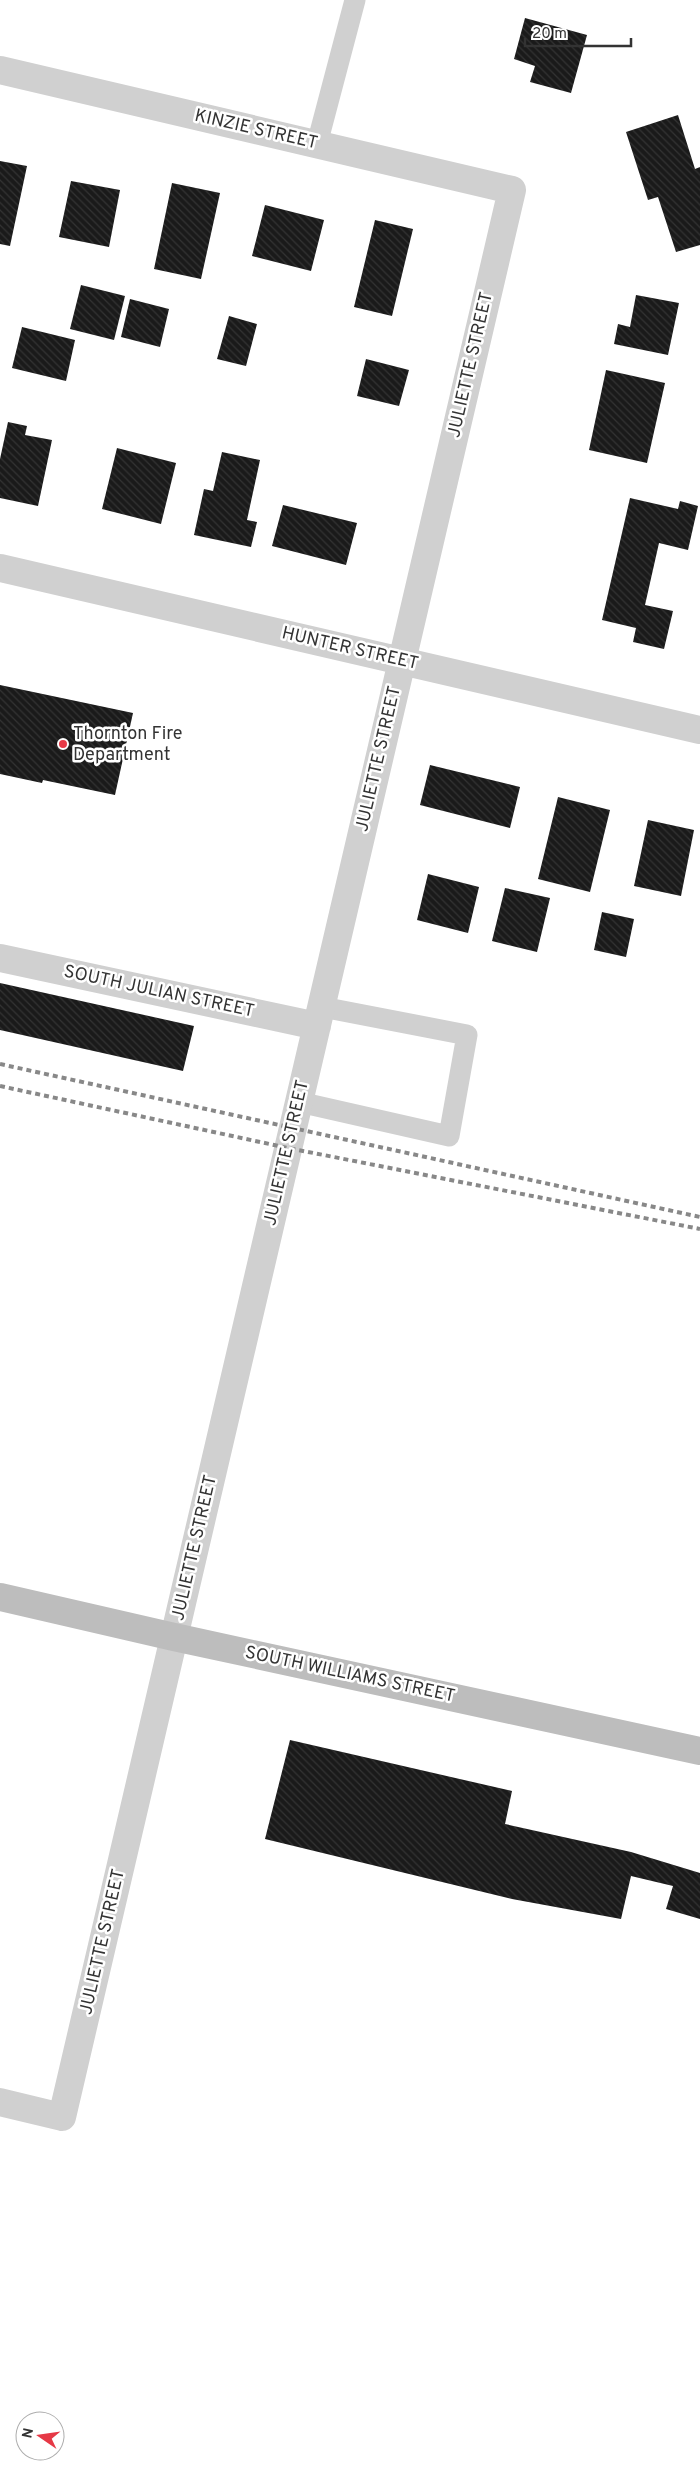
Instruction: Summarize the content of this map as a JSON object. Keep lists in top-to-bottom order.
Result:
{
  "streets": {
    "street": [
      "KINZIE STREET",
      "JULIETTE STREET",
      "HUNTER STREET",
      "SOUTH JULIAN STREET",
      "SOUTH WILLIAMS STREET"
    ]
  },
  "crossings": [
    ["KINZIE STREET", "JULIETTE STREET"],
    ["JULIETTE STREET", "HUNTER STREET"],
    ["JULIETTE STREET", "SOUTH JULIAN STREET"],
    ["JULIETTE STREET", "SOUTH WILLIAMS STREET"]
  ],
  "places": ["Thornton Fire Department"],
  "scale_bar": "20 m",
  "north": "left"
}
